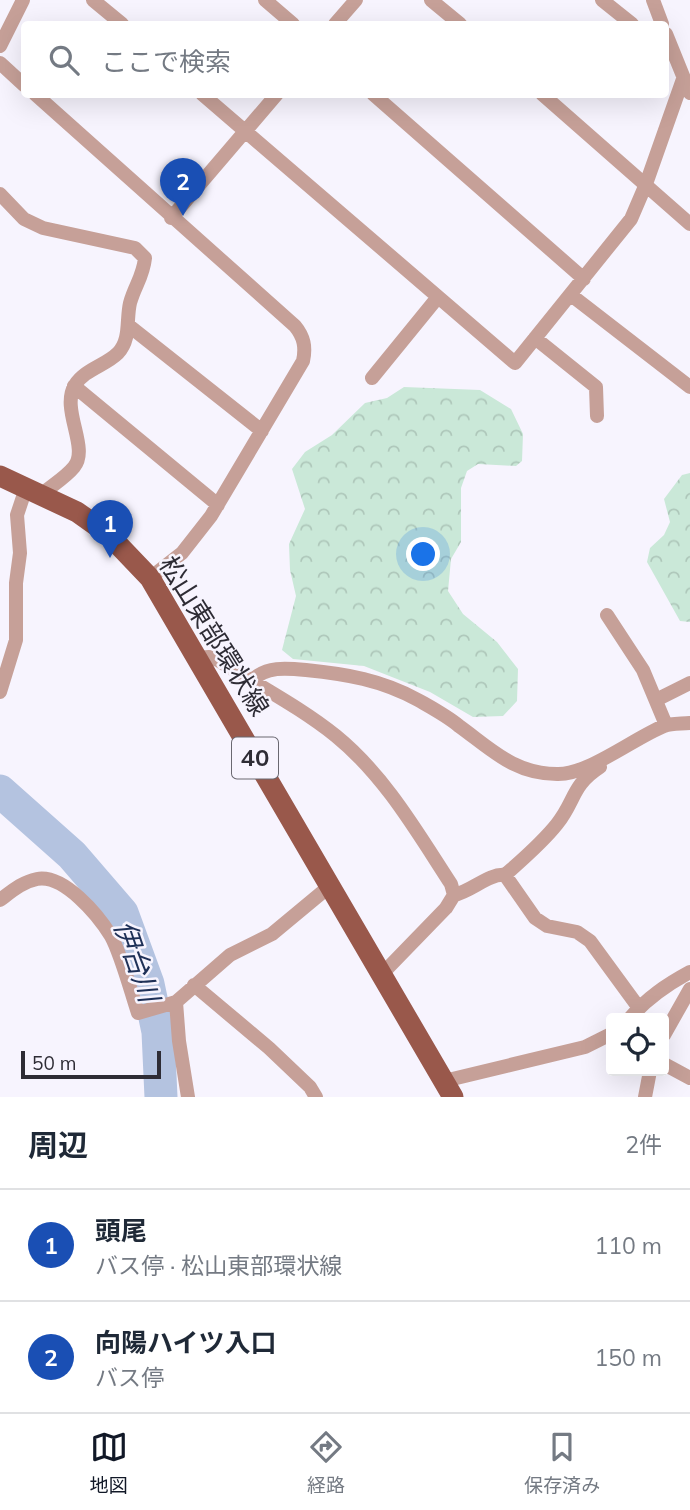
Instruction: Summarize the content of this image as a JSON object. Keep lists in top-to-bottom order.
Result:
{
  "streets": {
    "main road": ["松山東部環状線", "40"]
  },
  "water": ["伊台川"],
  "scale_bar": "50 m",
  "page": {
    "search": "ここで検索",
    "pins": ["2", "1"],
    "scale": "50 m",
    "heading": ["周辺", "2件"],
    "list": [
      {
        "mark": "1",
        "name": "頭尾",
        "note": "バス停 · 松山東部環状線",
        "value": "110 m"
      },
      {
        "mark": "2",
        "name": "向陽ハイツ入口",
        "note": "バス停",
        "value": "150 m"
      }
    ],
    "nav": ["地図", "経路", "保存済み"]
  }
}
